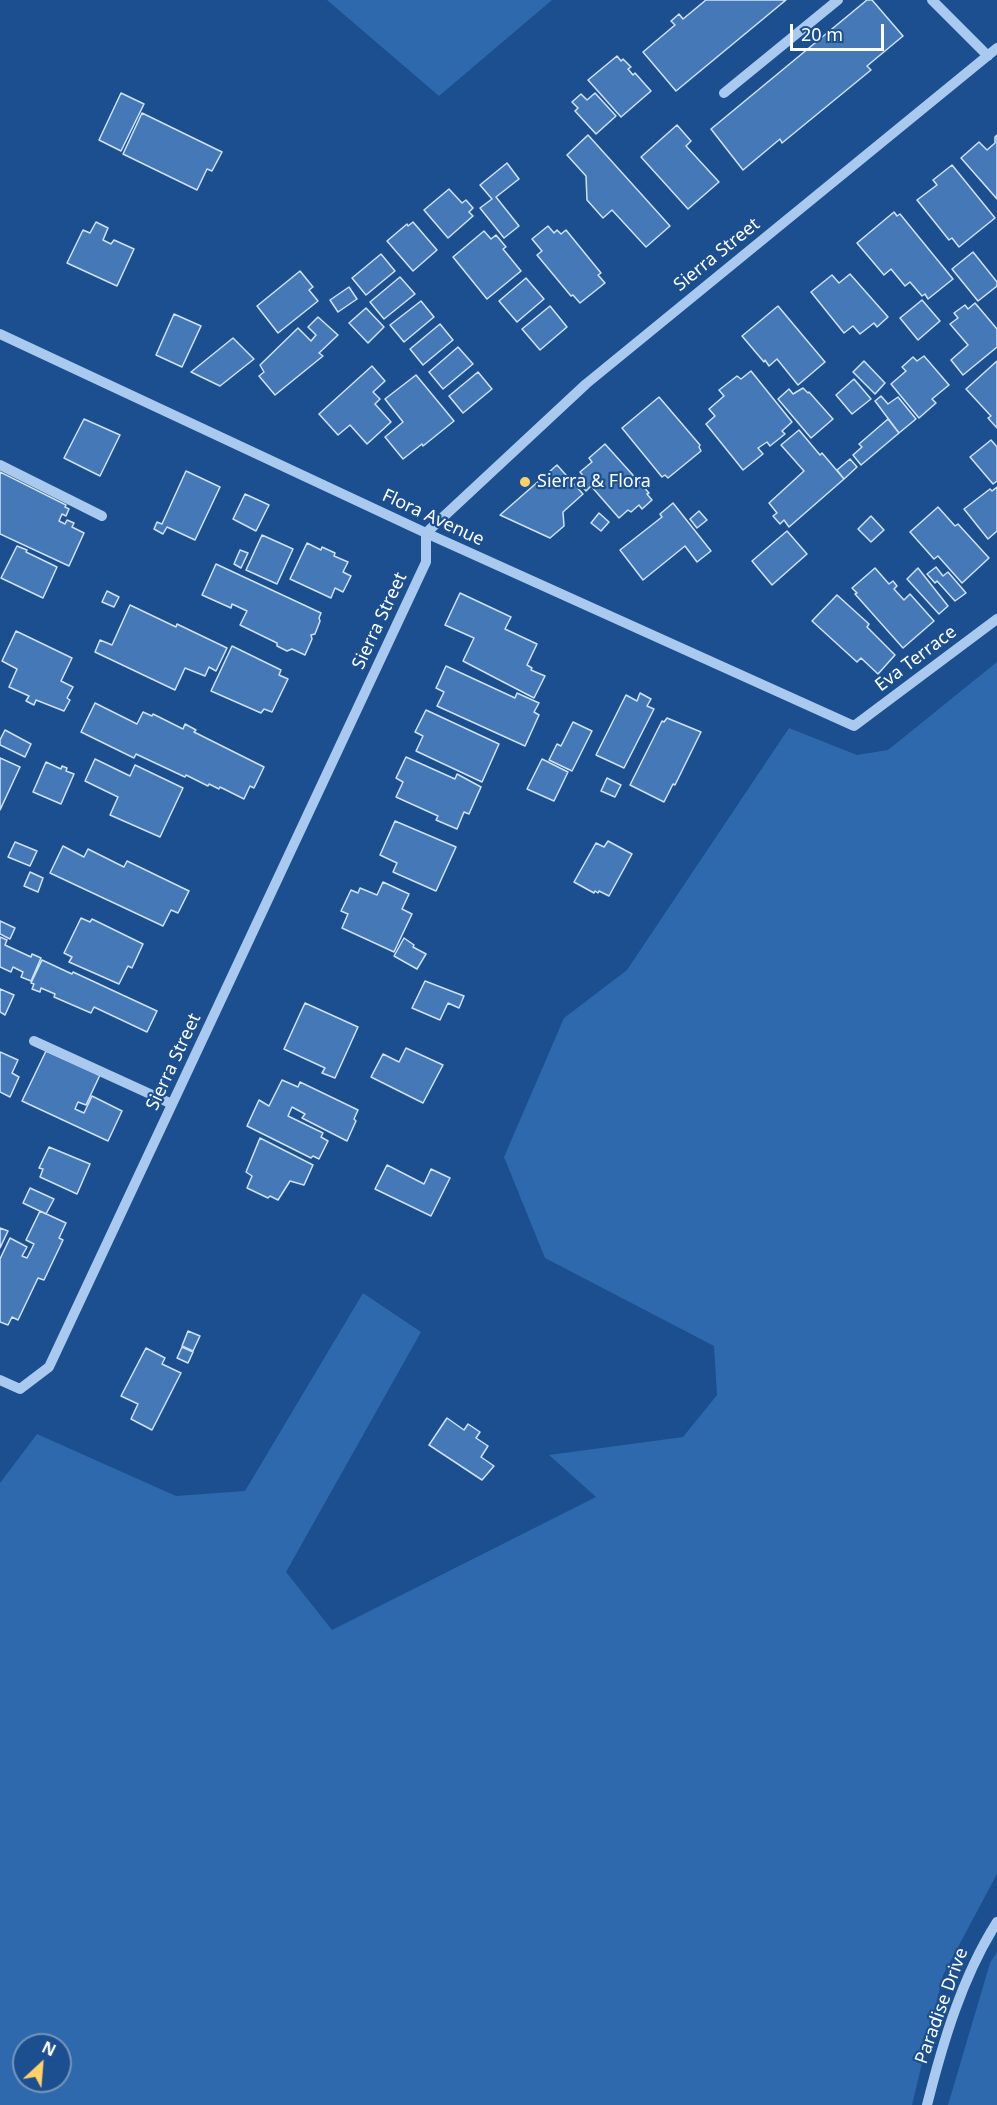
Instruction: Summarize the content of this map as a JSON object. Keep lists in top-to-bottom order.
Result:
{
  "streets": {
    "street": [
      "Sierra Street",
      "Flora Avenue",
      "Eva Terrace",
      "Paradise Drive"
    ]
  },
  "crossings": [
    ["Sierra Street", "Flora Avenue"],
    ["Flora Avenue", "Eva Terrace"]
  ],
  "places": ["Sierra & Flora"],
  "scale_bar": "20 m",
  "north": "top right"
}
